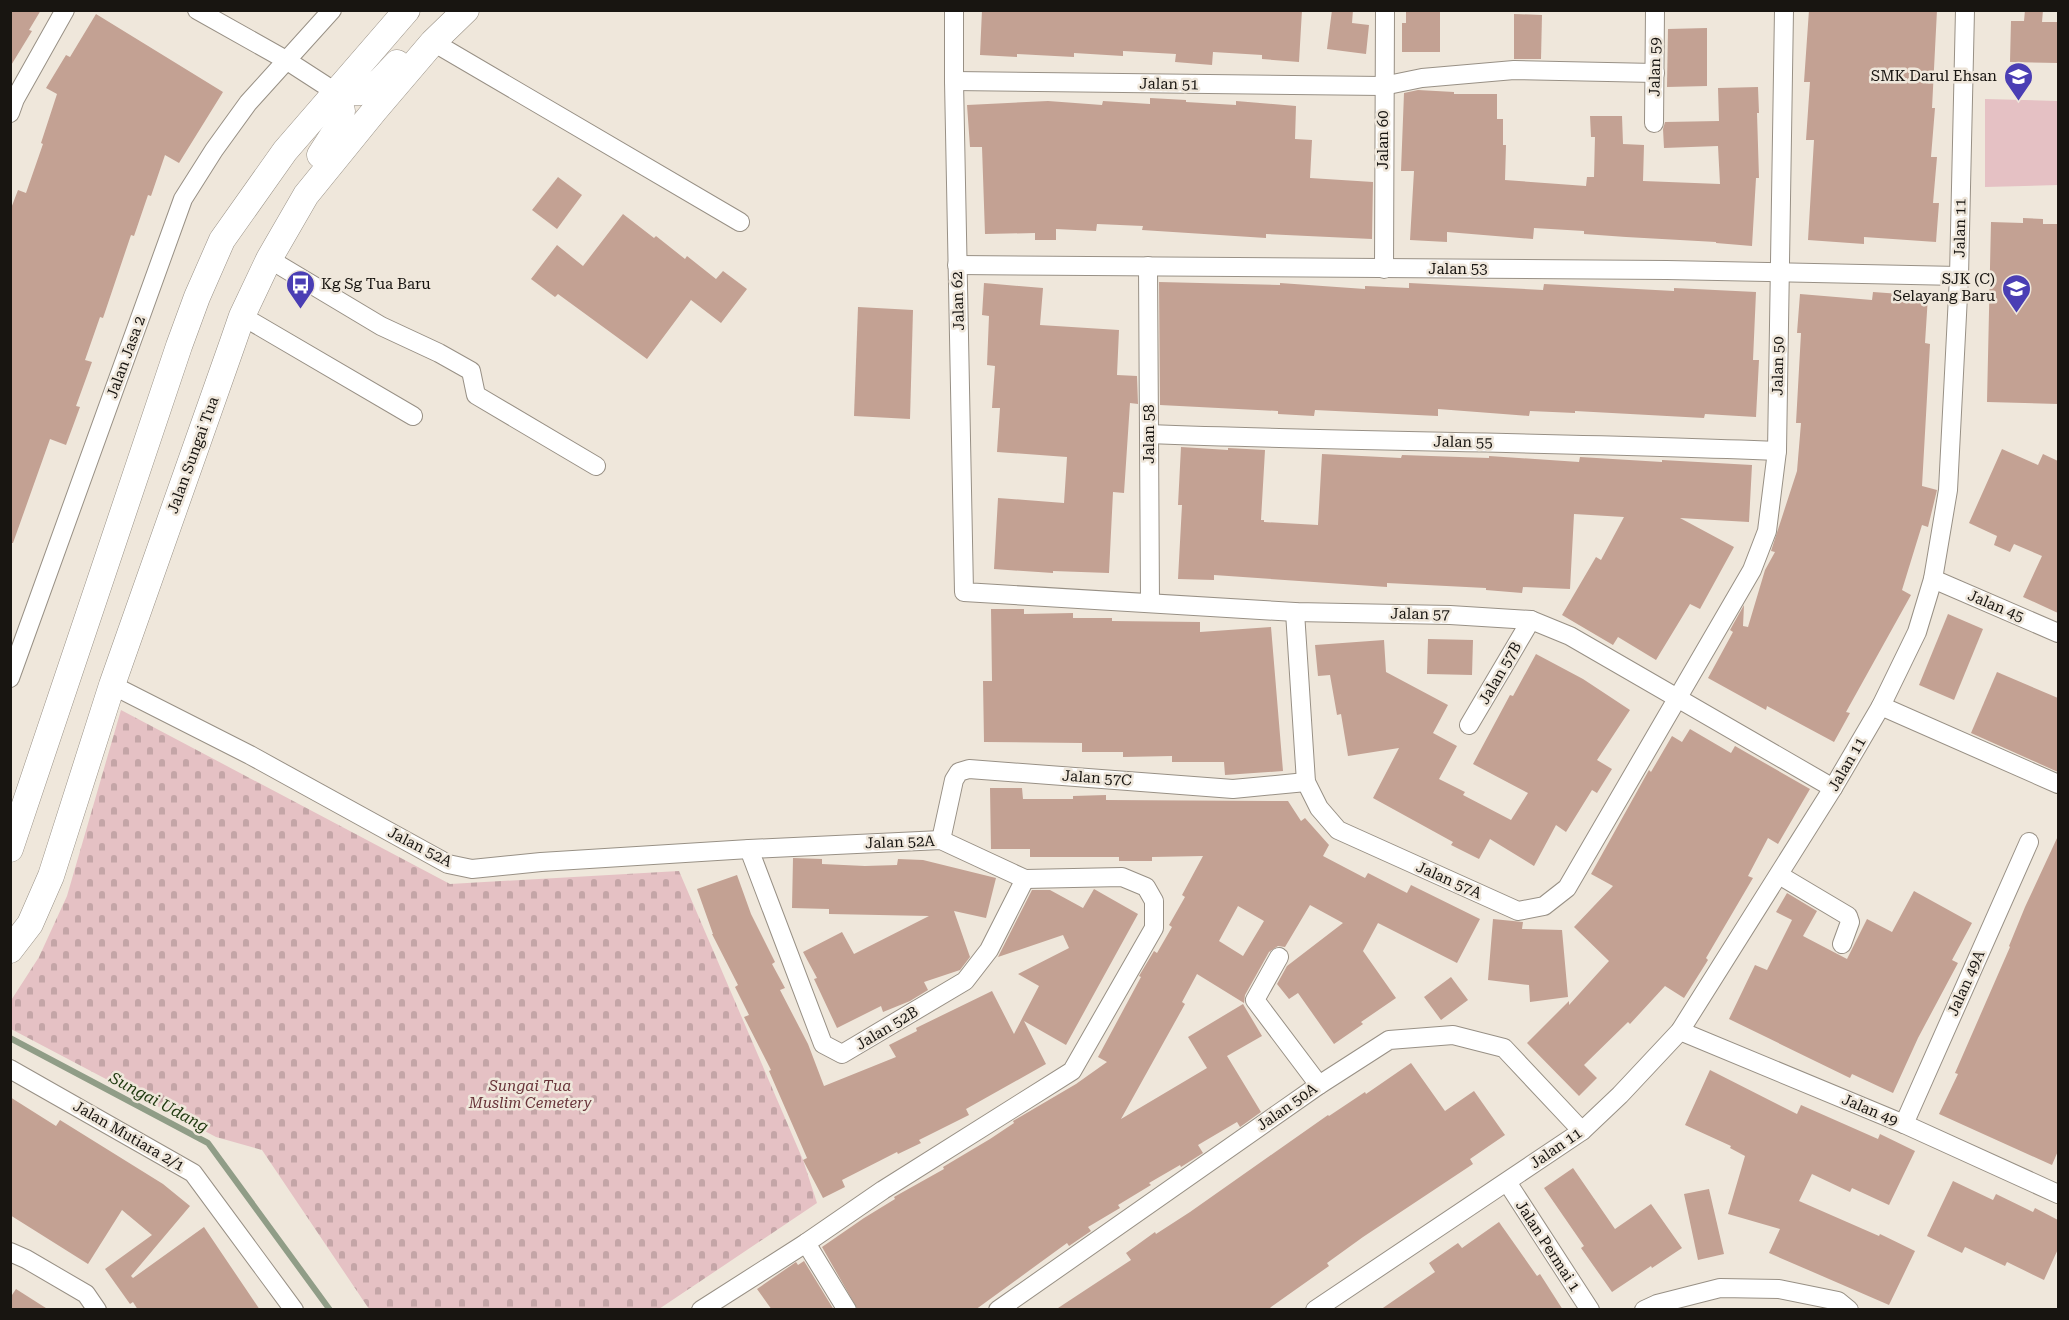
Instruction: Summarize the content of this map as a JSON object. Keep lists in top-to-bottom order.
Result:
{
  "streets": {
    "main road": ["Jalan Sungai Tua"],
    "street": [
      "Jalan 59",
      "Jalan 51",
      "Jalan 60",
      "Jalan 11",
      "Jalan 53",
      "Jalan 62",
      "Jalan Jasa 2",
      "Jalan 50",
      "Jalan 58",
      "Jalan 55",
      "Jalan 45",
      "Jalan 57",
      "Jalan 57B",
      "Jalan 57C",
      "Jalan 52A",
      "Jalan 57A",
      "Jalan 49A",
      "Jalan 52B",
      "Jalan 50A",
      "Jalan 49",
      "Jalan Mutiara 2/1",
      "Jalan Permai 1"
    ]
  },
  "crossings": [
    ["Jalan 59", "Jalan 51"],
    ["Jalan 51", "Jalan 60"],
    ["Jalan 51", "Jalan 62"],
    ["Jalan 60", "Jalan 53"],
    ["Jalan 11", "Jalan 53"],
    ["Jalan 11", "Jalan 45"],
    ["Jalan 11", "Jalan 57"],
    ["Jalan 11", "Jalan 50A"],
    ["Jalan 11", "Jalan 49"],
    ["Jalan 11", "Jalan Permai 1"],
    ["Jalan 53", "Jalan 62"],
    ["Jalan 53", "Jalan 50"],
    ["Jalan 53", "Jalan 58"],
    ["Jalan 62", "Jalan 57"],
    ["Jalan 50", "Jalan 55"],
    ["Jalan 50", "Jalan 57"],
    ["Jalan 50", "Jalan 57A"],
    ["Jalan 58", "Jalan 55"],
    ["Jalan 58", "Jalan 57"],
    ["Jalan Sungai Tua", "Jalan 52A"],
    ["Jalan 57", "Jalan 57B"],
    ["Jalan 57", "Jalan 57A"],
    ["Jalan 57C", "Jalan 52A"],
    ["Jalan 57C", "Jalan 57A"],
    ["Jalan 52A", "Jalan 52B"],
    ["Jalan 49A", "Jalan 49"]
  ],
  "water": ["Sungai Udang"],
  "parks": ["Sungai Tua Muslim Cemetery"],
  "places": {
    "school or university": ["SMK Darul Ehsan", "SJK (C) Selayang Baru"],
    "bus stop": ["Kg Sg Tua Baru"]
  }
}
